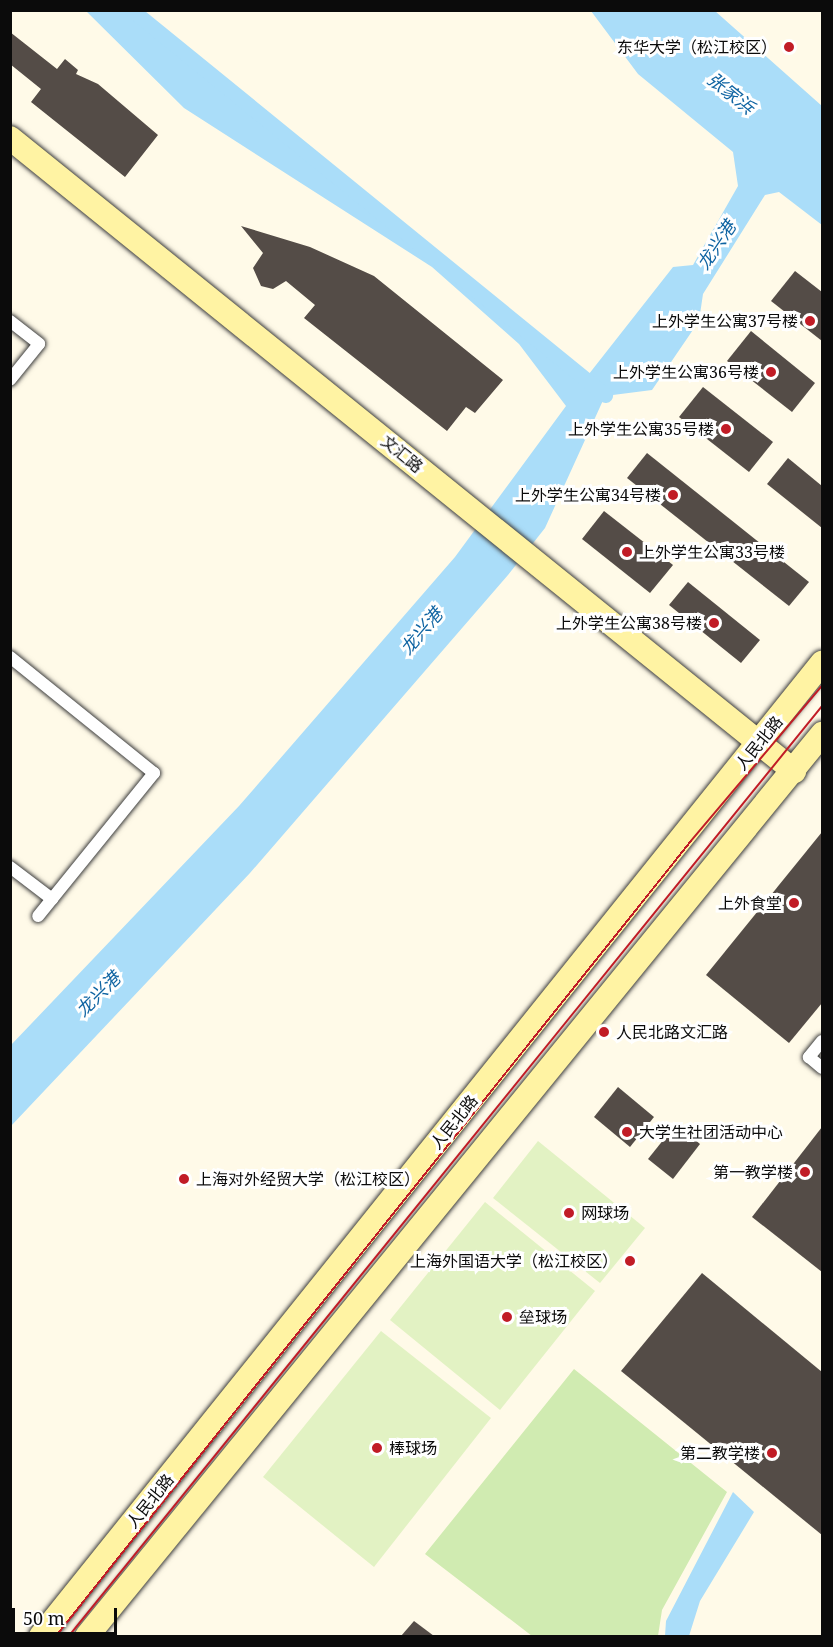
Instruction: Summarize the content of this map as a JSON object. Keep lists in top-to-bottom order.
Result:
{
  "streets": {
    "main road": ["文汇路", "人民北路"]
  },
  "crossings": [
    ["文汇路", "人民北路"]
  ],
  "water": ["张家浜", "龙兴港"],
  "places": [
    "东华大学（松江校区）",
    "上外学生公寓37号楼",
    "上外学生公寓36号楼",
    "上外学生公寓35号楼",
    "上外学生公寓34号楼",
    "上外学生公寓33号楼",
    "上外学生公寓38号楼",
    "上外食堂",
    "人民北路文汇路",
    "大学生社团活动中心",
    "第一教学楼",
    "上海对外经贸大学（松江校区）",
    "网球场",
    "上海外国语大学（松江校区）",
    "垒球场",
    "棒球场",
    "第二教学楼"
  ],
  "scale_bar": "50 m"
}
